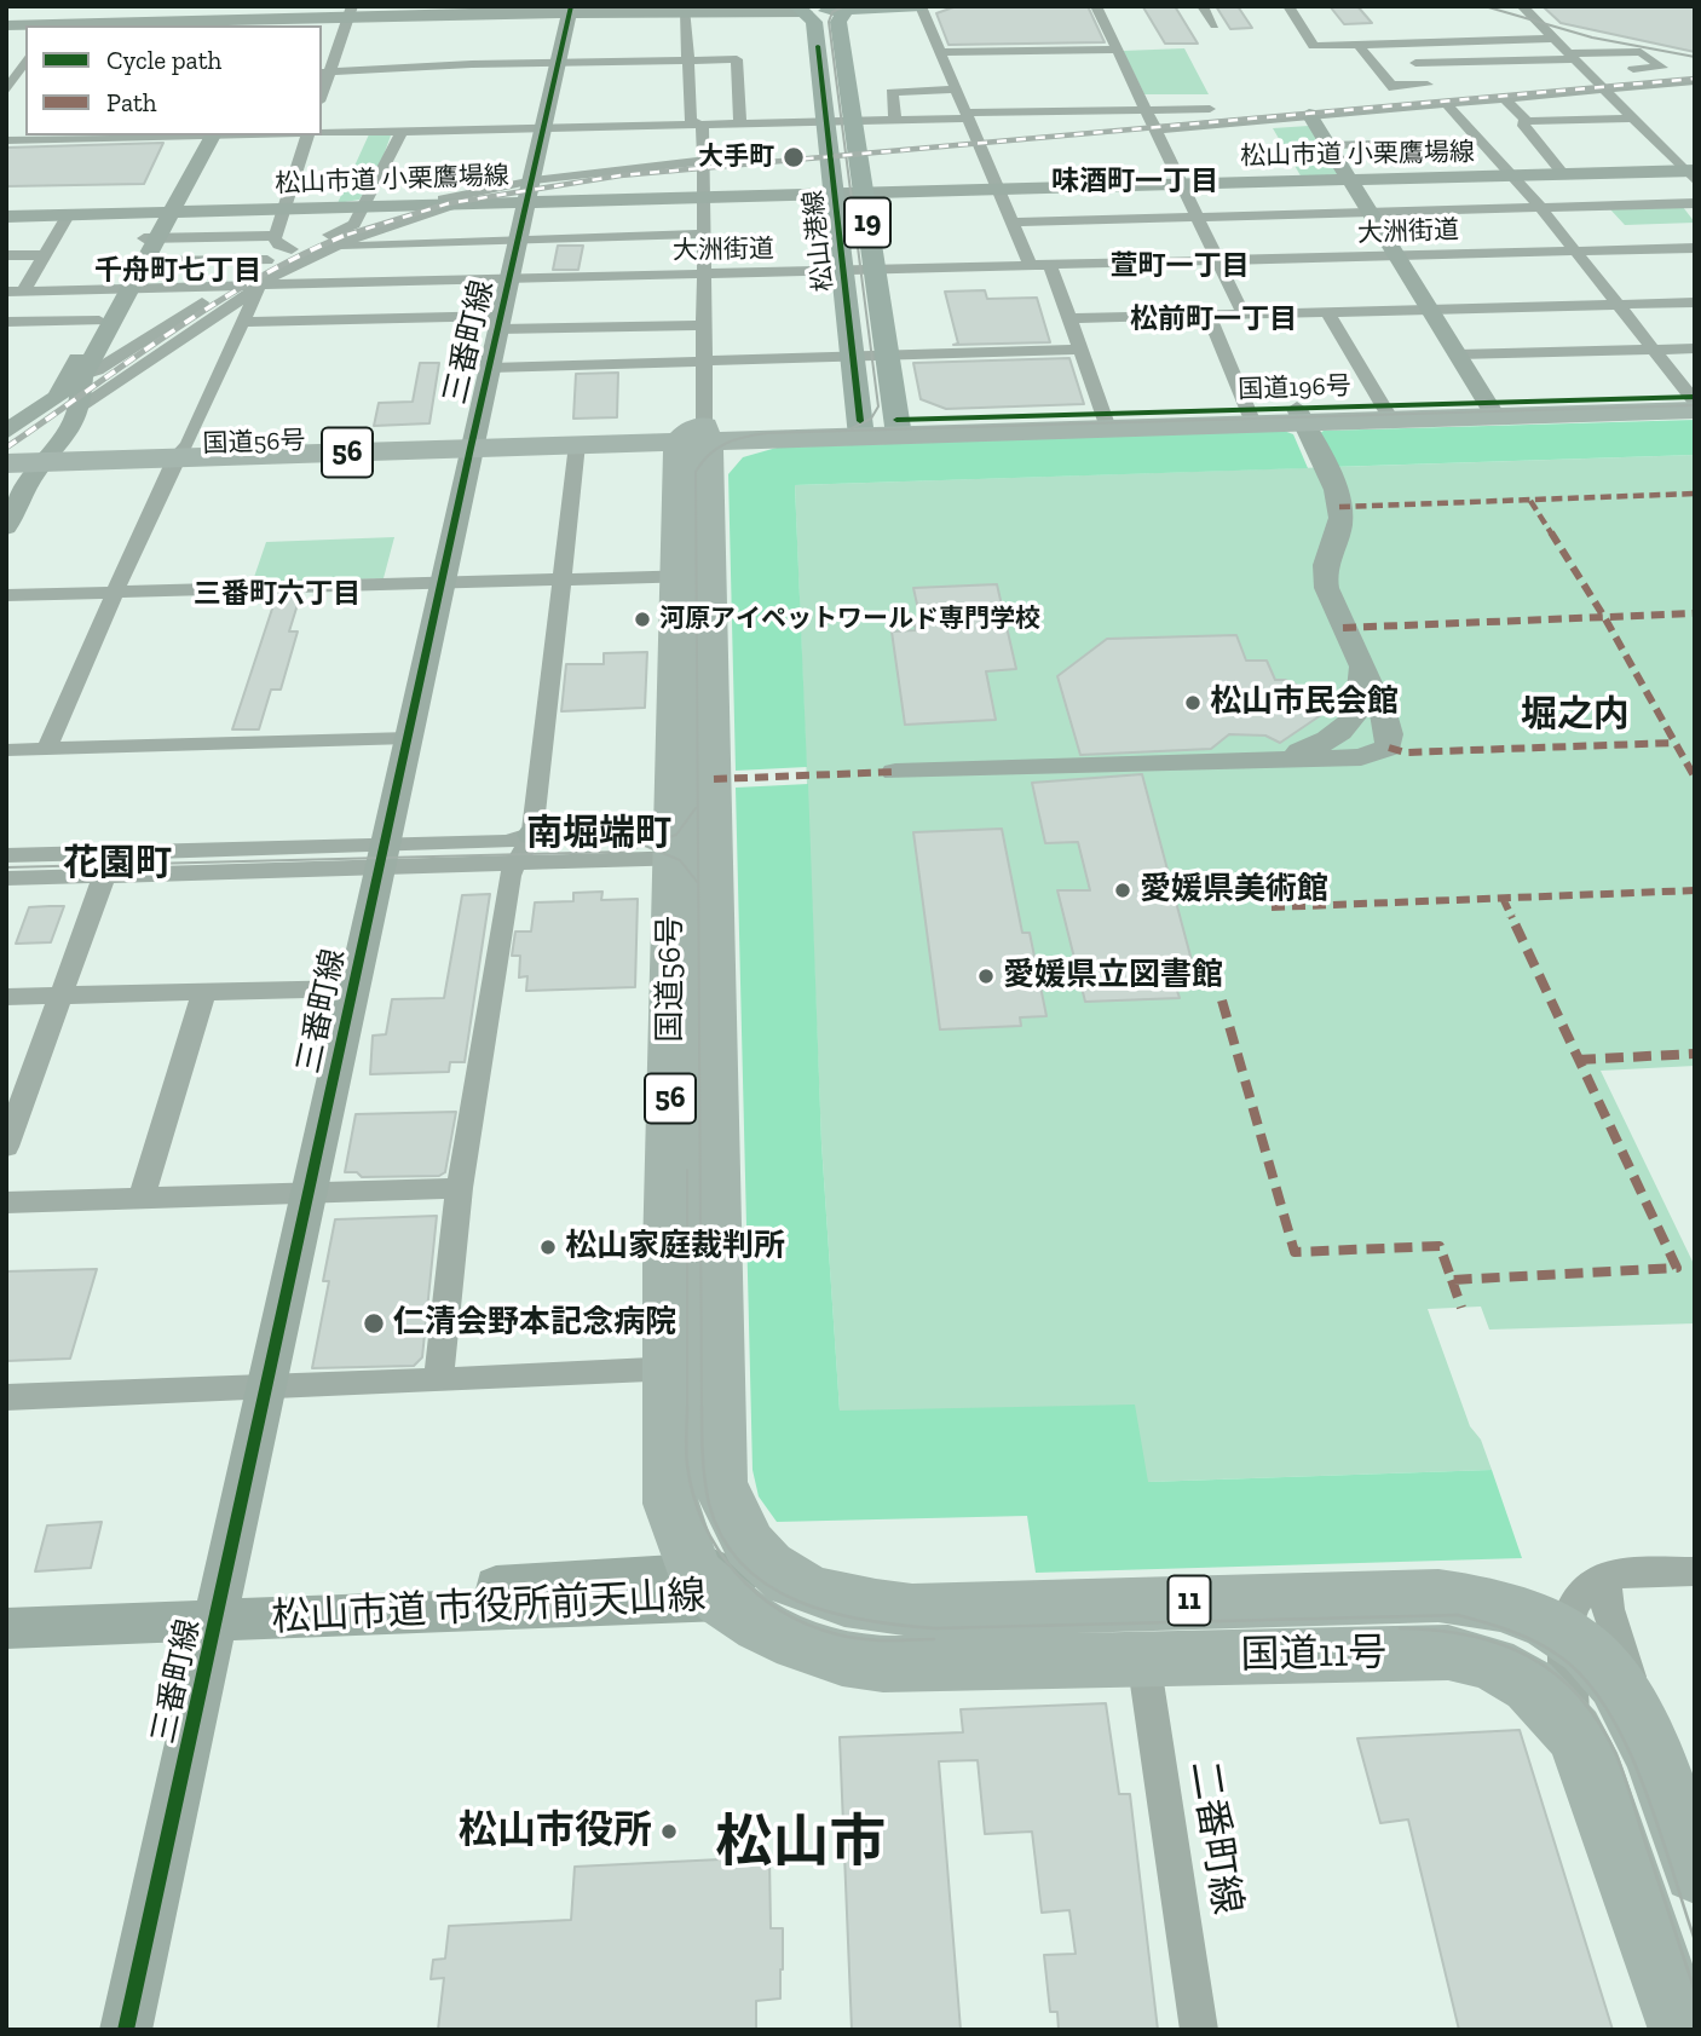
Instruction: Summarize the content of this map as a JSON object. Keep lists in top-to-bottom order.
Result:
{
  "streets": {
    "highway": [
      "国道196号",
      "国道56号",
      "56",
      "11",
      "国道11号"
    ],
    "main road": ["19", "松山港線"],
    "street": [
      "松山市道 小栗鷹場線",
      "大洲街道",
      "三番町線",
      "松山市道 市役所前天山線",
      "二番町線"
    ]
  },
  "crossings": [
    ["松山市道 小栗鷹場線", "松山港線"],
    ["松山市道 小栗鷹場線", "三番町線"],
    ["大洲街道", "松山港線"],
    ["大洲街道", "三番町線"],
    ["松山港線", "国道196号"],
    ["三番町線", "国道56号"],
    ["三番町線", "松山市道 市役所前天山線"],
    ["国道196号", "国道56号"],
    ["国道56号", "松山市道 市役所前天山線"],
    ["国道56号", "国道11号"],
    ["松山市道 市役所前天山線", "国道11号"],
    ["国道11号", "二番町線"]
  ],
  "districts": [
    "味酒町一丁目",
    "萱町一丁目",
    "千舟町七丁目",
    "松前町一丁目",
    "三番町六丁目",
    "堀之内",
    "南堀端町",
    "花園町",
    "松山市"
  ],
  "places": [
    "大手町",
    "河原アイペットワールド専門学校",
    "松山市民会館",
    "愛媛県美術館",
    "愛媛県立図書館",
    "松山家庭裁判所",
    "仁清会野本記念病院",
    "松山市役所"
  ],
  "legend": ["Cycle path", "Path"]
}
